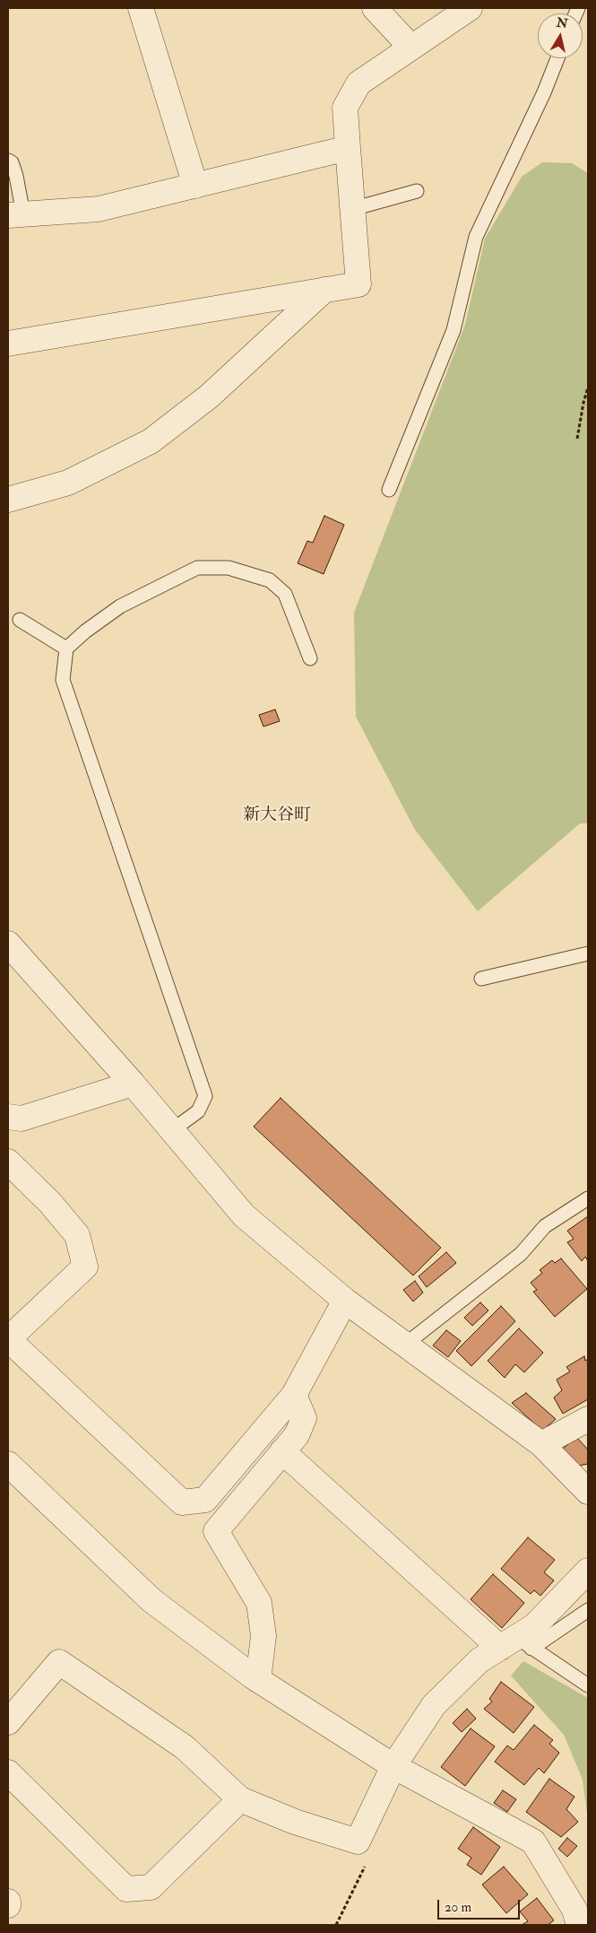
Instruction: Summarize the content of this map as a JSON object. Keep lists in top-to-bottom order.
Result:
{
  "districts": ["新大谷町"],
  "scale_bar": "20 m",
  "north": "top"
}
